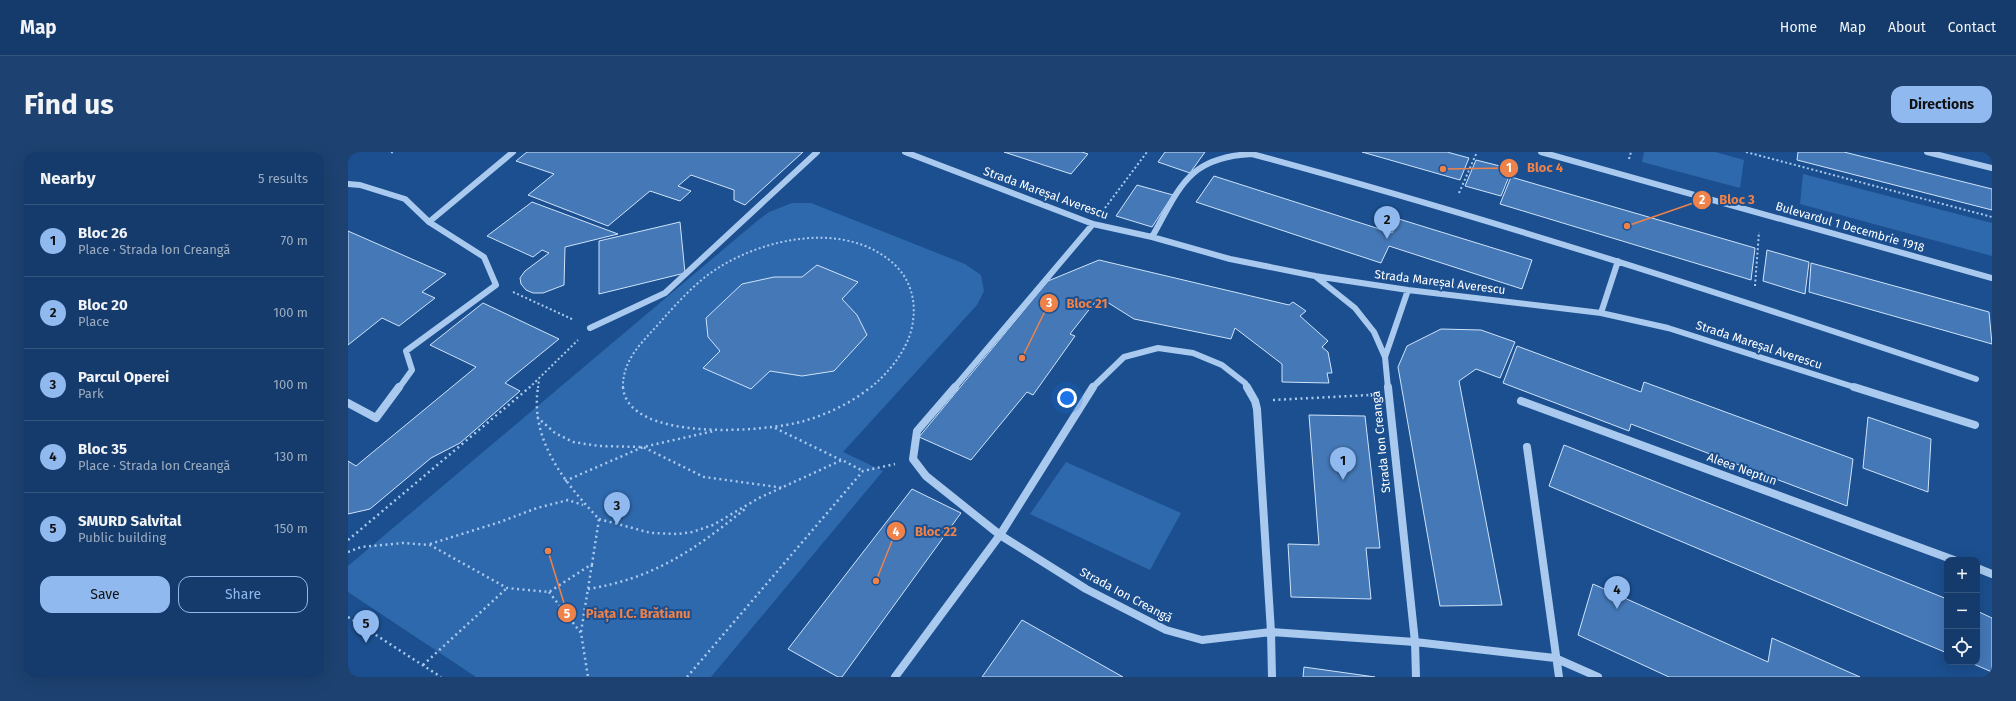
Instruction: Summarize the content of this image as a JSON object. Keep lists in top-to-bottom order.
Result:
{
  "streets": {
    "street": [
      "Strada Mareșal Averescu",
      "Bulevardul 1 Decembrie 1918",
      "Strada Ion Creangă",
      "Aleea Neptun"
    ]
  },
  "crossings": [
    ["Strada Mareșal Averescu", "Strada Ion Creangă"]
  ],
  "places": [
    "Bloc 4",
    "Bloc 3",
    "Bloc 21",
    "Piața I.C. Brătianu",
    "Bloc 22"
  ],
  "page": {
    "header": "Map",
    "nav": [
      "Home",
      "Map",
      "About",
      "Contact"
    ],
    "buttons": [
      "Directions",
      ["Save", "Share"]
    ],
    "title": "Find us",
    "heading": ["Nearby", "5 results"],
    "list": [
      {
        "mark": "1",
        "name": "Bloc 26",
        "note": "Place · Strada Ion Creangă",
        "value": "70 m"
      },
      {
        "mark": "2",
        "name": "Bloc 20",
        "note": "Place",
        "value": "100 m"
      },
      {
        "mark": "3",
        "name": "Parcul Operei",
        "note": "Park",
        "value": "100 m"
      },
      {
        "mark": "4",
        "name": "Bloc 35",
        "note": "Place · Strada Ion Creangă",
        "value": "130 m"
      },
      {
        "mark": "5",
        "name": "SMURD Salvital",
        "note": "Public building",
        "value": "150 m"
      }
    ],
    "pins": [
      "2",
      "1",
      "3",
      "4",
      "5"
    ],
    "map_buttons": ["+", "−"]
  }
}
